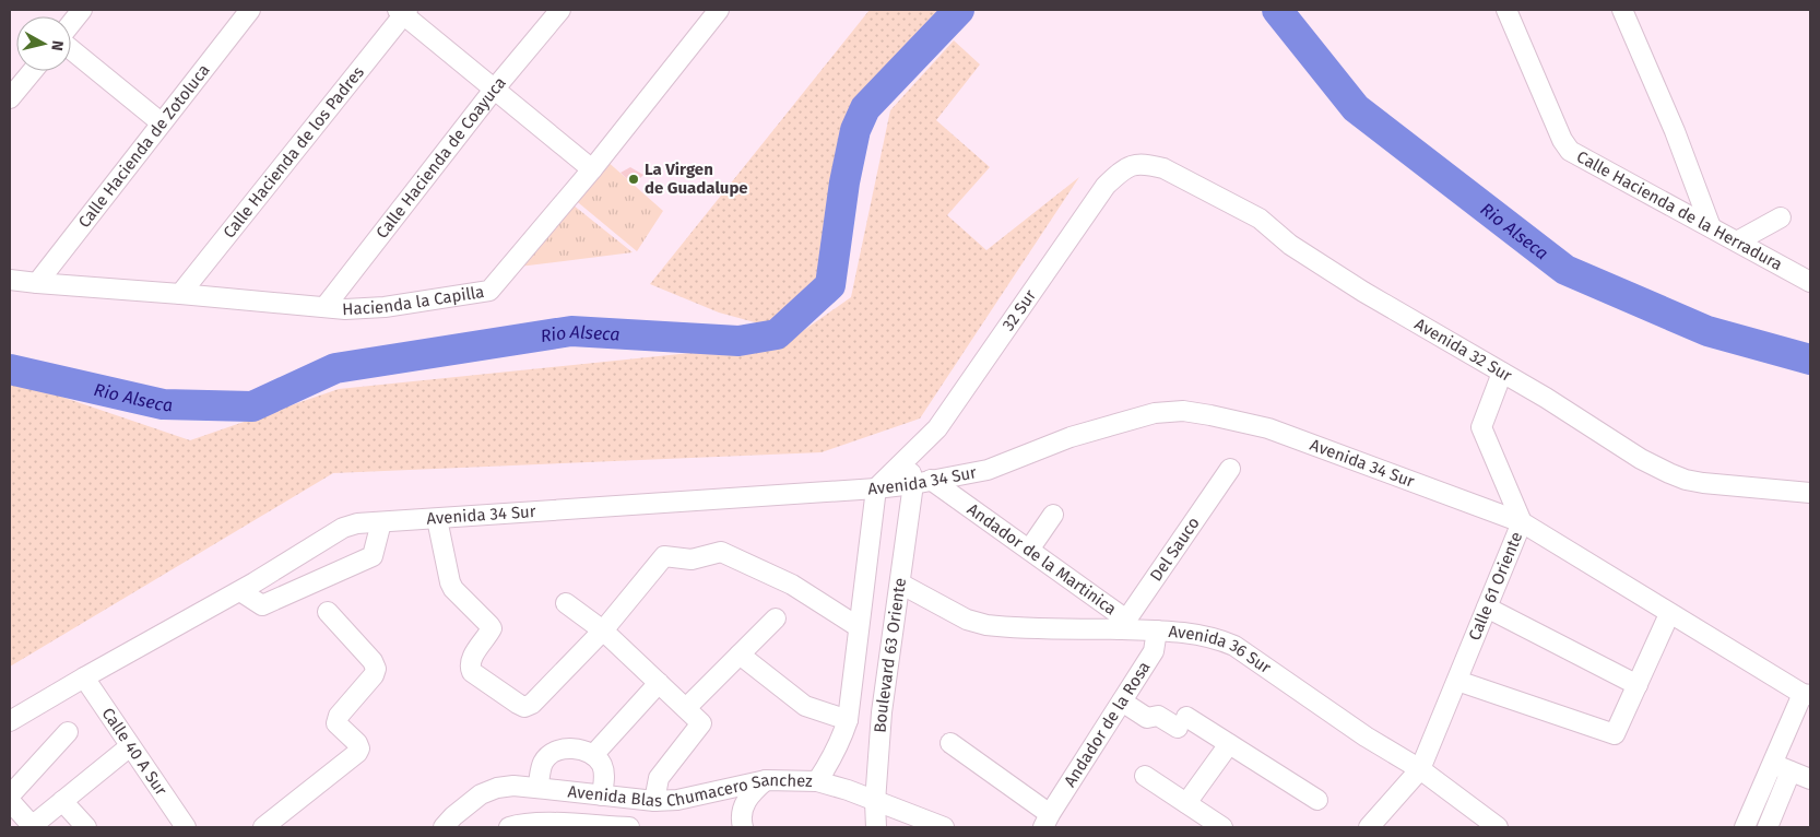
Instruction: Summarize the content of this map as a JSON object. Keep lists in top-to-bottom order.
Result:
{
  "streets": {
    "street": [
      "Calle Hacienda de Zotoluca",
      "Calle Hacienda de los Padres",
      "Calle Hacienda de Coayuca",
      "Calle Hacienda de la Herradura",
      "Hacienda la Capilla",
      "32 Sur",
      "Avenida 32 Sur",
      "Avenida 34 Sur",
      "Del Sauco",
      "Andador de la Martinica",
      "Calle 61 Oriente",
      "Avenida 36 Sur",
      "Boulevard 63 Oriente",
      "Andador de la Rosa",
      "Calle 40 A Sur",
      "Avenida Blas Chumacero Sanchez"
    ]
  },
  "crossings": [
    ["Calle Hacienda de Zotoluca", "Hacienda la Capilla"],
    ["Calle Hacienda de los Padres", "Hacienda la Capilla"],
    ["Calle Hacienda de Coayuca", "Hacienda la Capilla"],
    ["32 Sur", "Avenida 32 Sur"],
    ["32 Sur", "Avenida 34 Sur"],
    ["Avenida 32 Sur", "Calle 61 Oriente"],
    ["Avenida 34 Sur", "Andador de la Martinica"],
    ["Avenida 34 Sur", "Calle 61 Oriente"],
    ["Avenida 34 Sur", "Boulevard 63 Oriente"],
    ["Avenida 34 Sur", "Calle 40 A Sur"],
    ["Del Sauco", "Andador de la Martinica"],
    ["Del Sauco", "Avenida 36 Sur"],
    ["Andador de la Martinica", "Avenida 36 Sur"],
    ["Andador de la Martinica", "Boulevard 63 Oriente"],
    ["Calle 61 Oriente", "Avenida 36 Sur"],
    ["Avenida 36 Sur", "Boulevard 63 Oriente"],
    ["Avenida 36 Sur", "Andador de la Rosa"],
    ["Boulevard 63 Oriente", "Avenida Blas Chumacero Sanchez"]
  ],
  "water": ["Rio Alseca"],
  "places": ["La Virgen de Guadalupe"],
  "north": "right"
}
